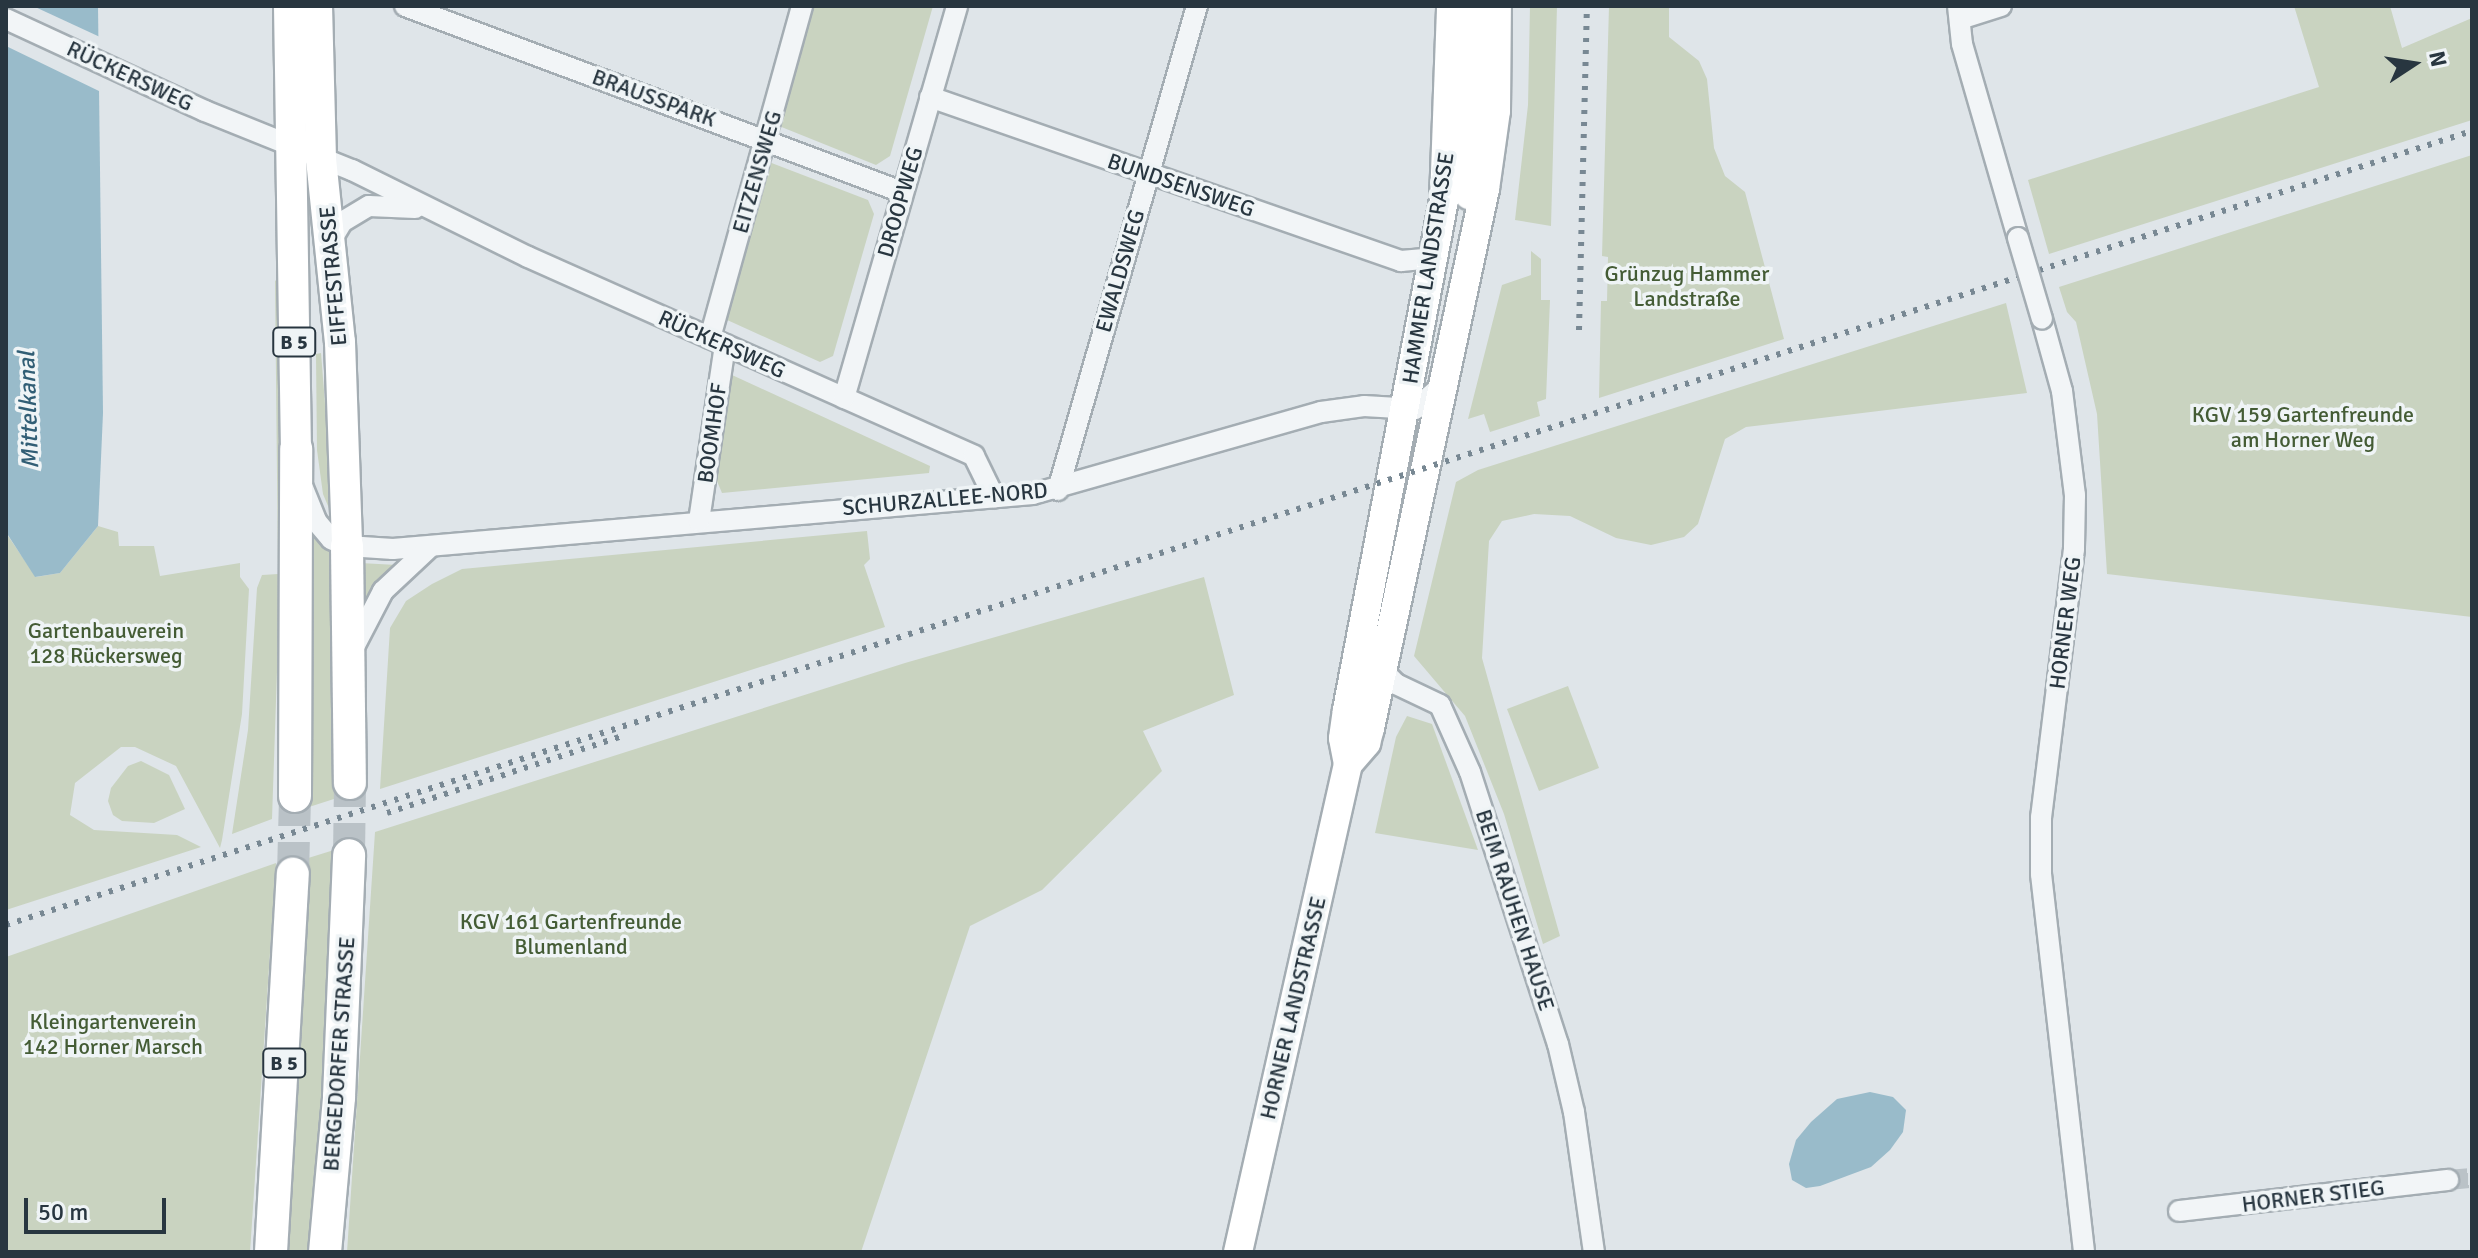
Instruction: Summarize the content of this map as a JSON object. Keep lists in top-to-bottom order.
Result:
{
  "streets": {
    "highway": ["B 5", "BERGEDORFER STRASSE"],
    "main road": ["HAMMER LANDSTRASSE", "EIFFESTRASSE", "HORNER LANDSTRASSE"],
    "street": [
      "RÜCKERSWEG",
      "BRAUSSPARK",
      "EITZENSWEG",
      "BUNDSENSWEG",
      "DROOPWEG",
      "EWALDSWEG",
      "BOOMHOF",
      "SCHURZALLEE-NORD",
      "HORNER WEG",
      "BEIM RAUHEN HAUSE",
      "HORNER STIEG"
    ]
  },
  "crossings": [
    ["RÜCKERSWEG", "EITZENSWEG"],
    ["RÜCKERSWEG", "DROOPWEG"],
    ["RÜCKERSWEG", "EIFFESTRASSE"],
    ["RÜCKERSWEG", "BOOMHOF"],
    ["RÜCKERSWEG", "SCHURZALLEE-NORD"],
    ["BRAUSSPARK", "EITZENSWEG"],
    ["BRAUSSPARK", "DROOPWEG"],
    ["EITZENSWEG", "BOOMHOF"],
    ["BUNDSENSWEG", "DROOPWEG"],
    ["BUNDSENSWEG", "HAMMER LANDSTRASSE"],
    ["BUNDSENSWEG", "EWALDSWEG"],
    ["HAMMER LANDSTRASSE", "SCHURZALLEE-NORD"],
    ["HAMMER LANDSTRASSE", "HORNER LANDSTRASSE"],
    ["EWALDSWEG", "SCHURZALLEE-NORD"],
    ["EIFFESTRASSE", "B 5"],
    ["EIFFESTRASSE", "SCHURZALLEE-NORD"],
    ["B 5", "SCHURZALLEE-NORD"],
    ["BOOMHOF", "SCHURZALLEE-NORD"],
    ["BEIM RAUHEN HAUSE", "HORNER LANDSTRASSE"]
  ],
  "water": ["Mittelkanal"],
  "parks": [
    "Grünzug Hammer Landstraße",
    "KGV 159 Gartenfreunde am Horner Weg",
    "Gartenbauverein 128 Rückersweg",
    "KGV 161 Gartenfreunde Blumenland",
    "Kleingartenverein 142 Horner Marsch"
  ],
  "scale_bar": "50 m",
  "north": "right"
}
